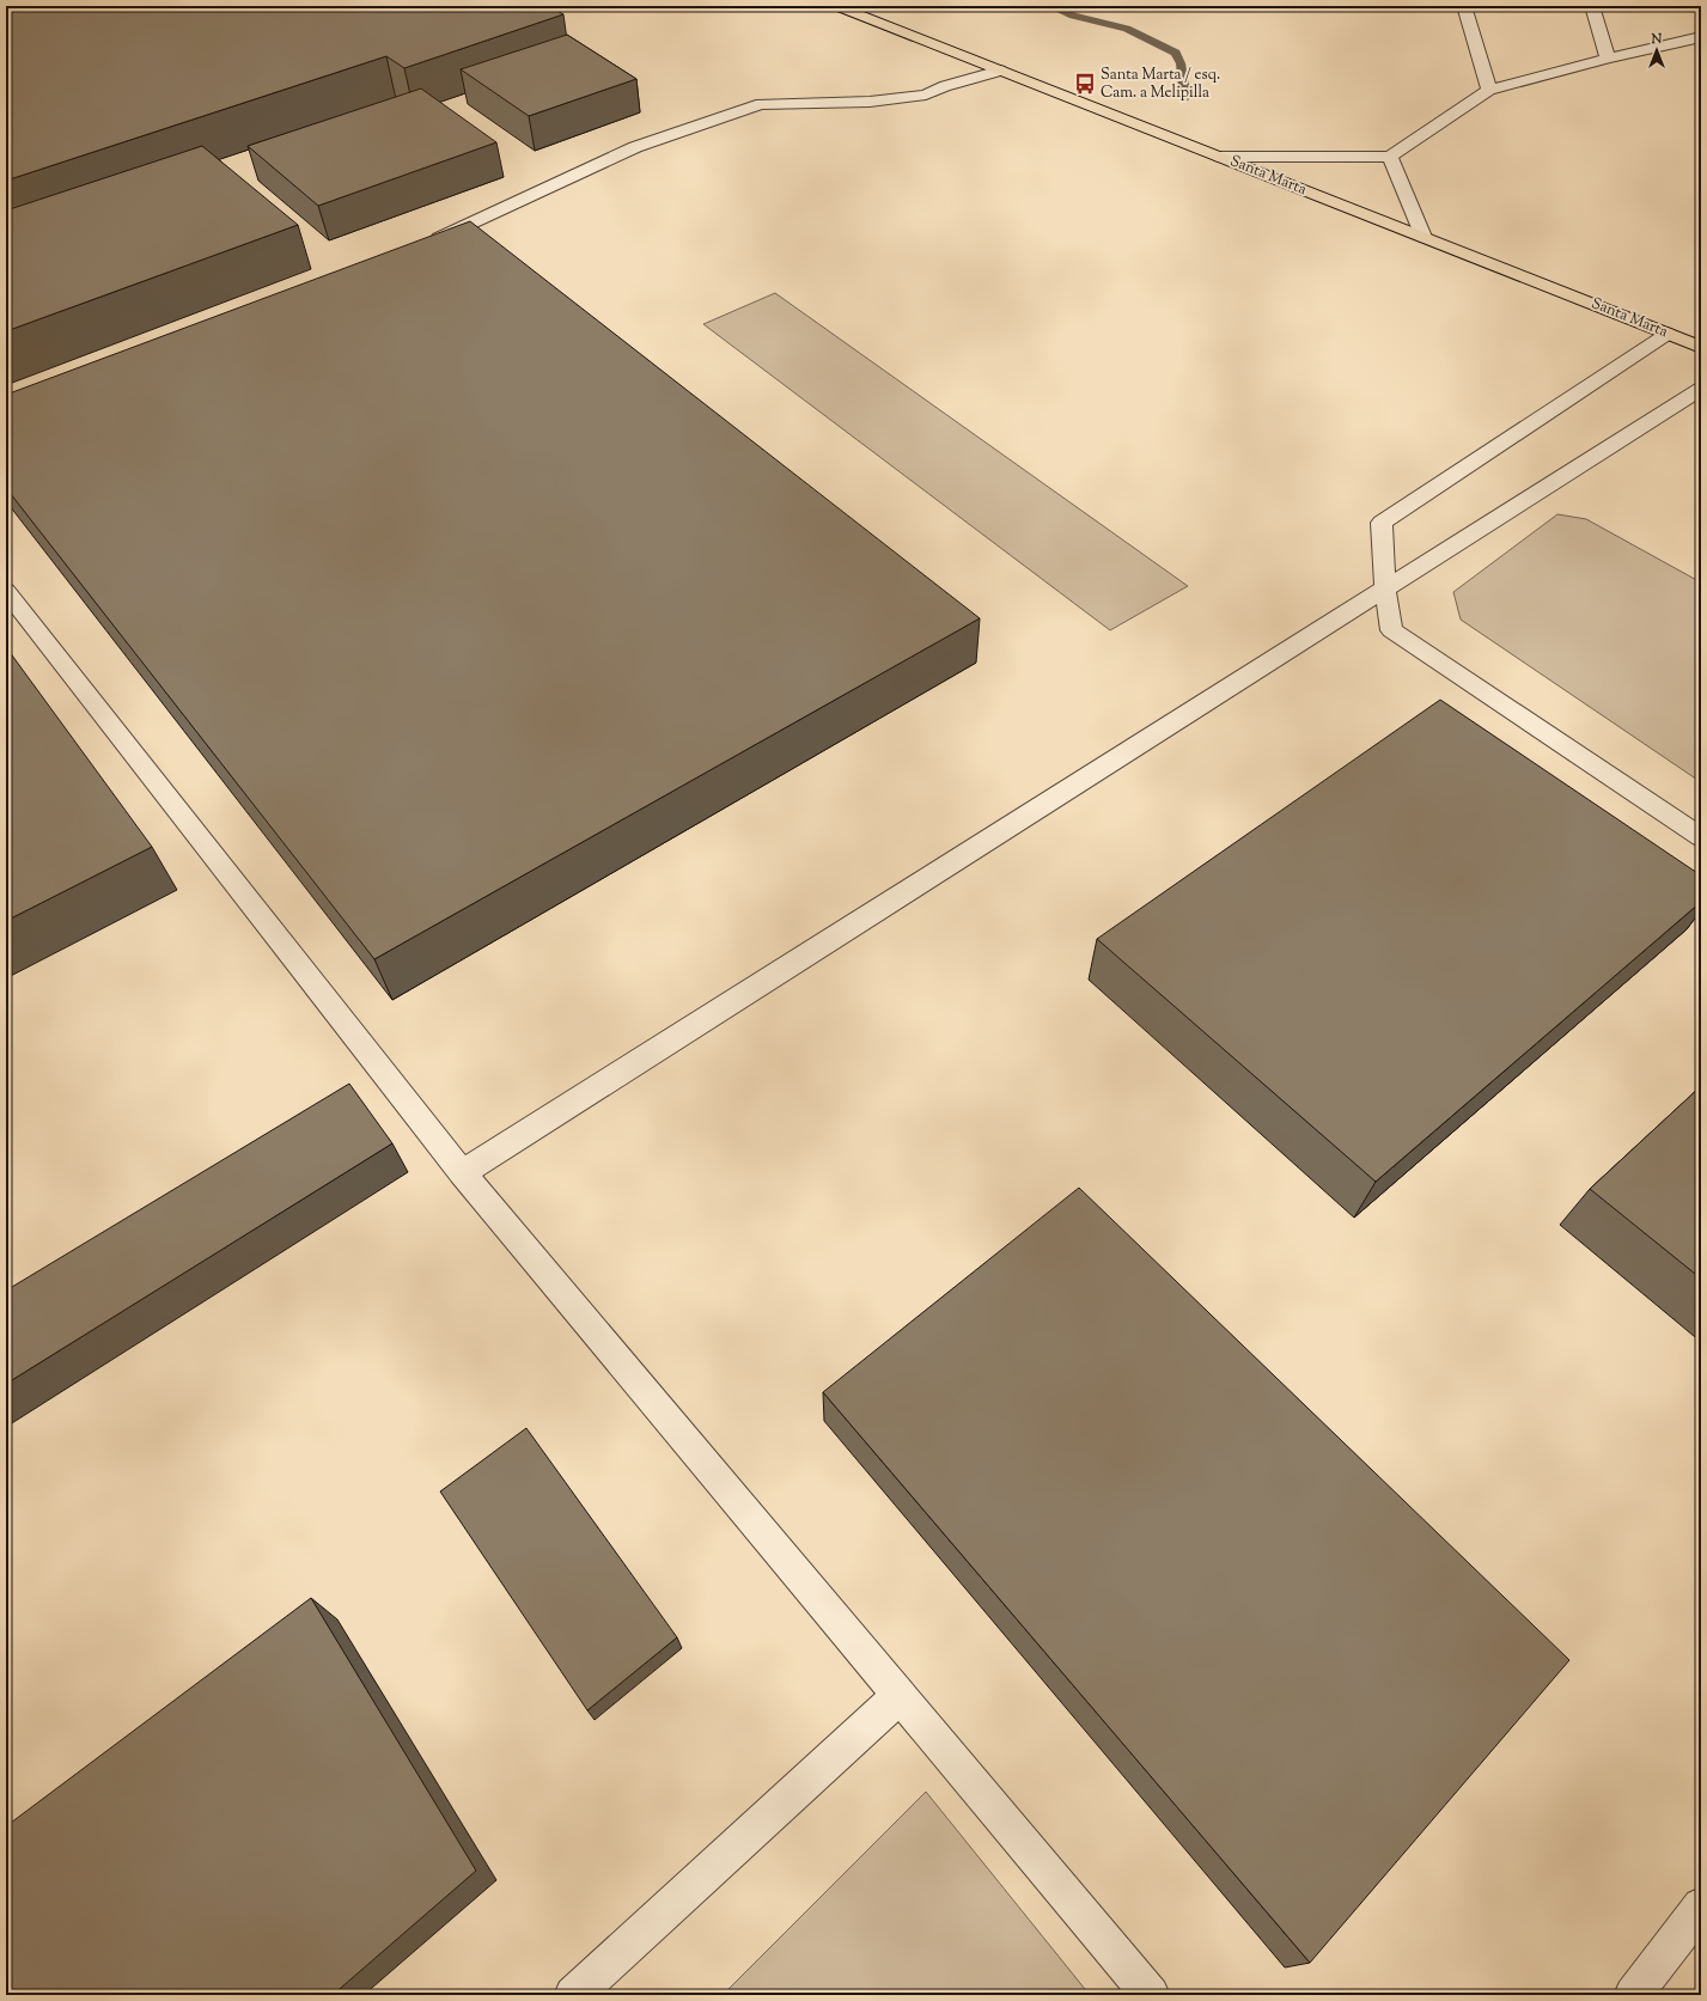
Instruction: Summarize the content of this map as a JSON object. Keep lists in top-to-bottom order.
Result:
{
  "streets": {
    "main road": ["Santa Marta"]
  },
  "places": {
    "bus stop": ["Santa Marta / esq. Cam. a Melipilla"]
  },
  "north": "top"
}
